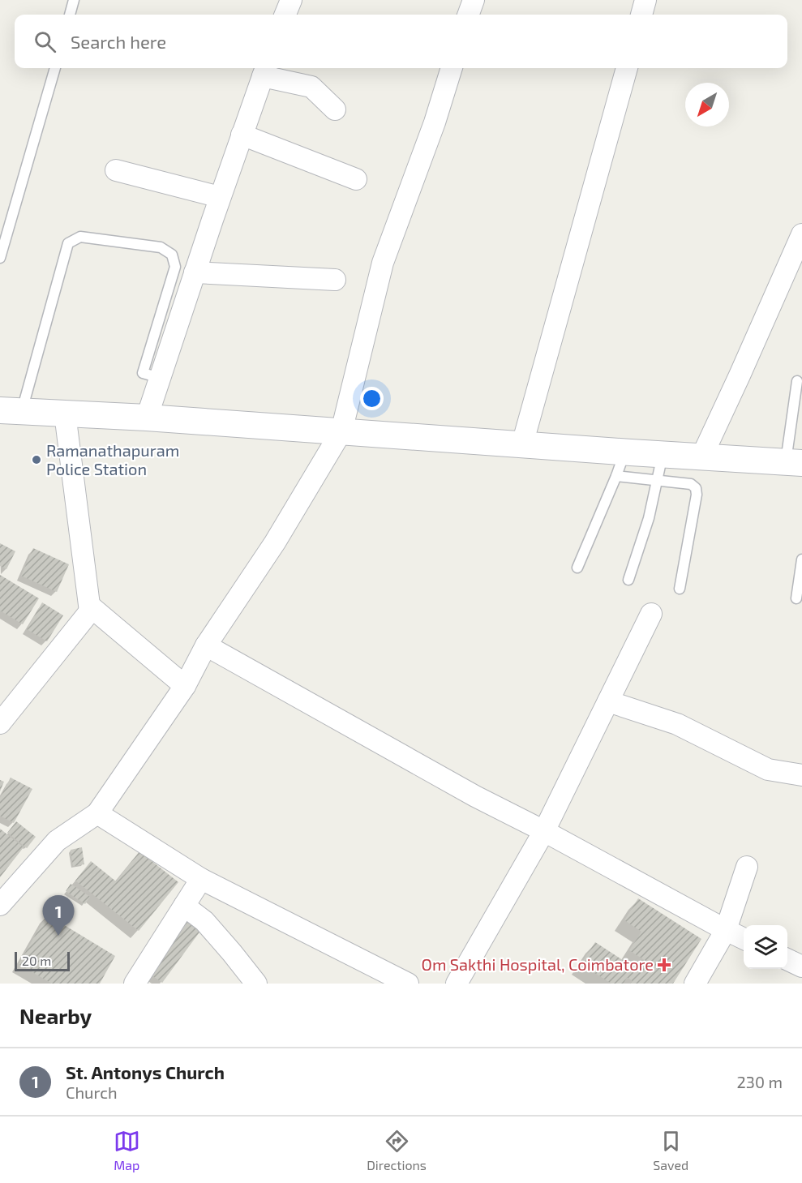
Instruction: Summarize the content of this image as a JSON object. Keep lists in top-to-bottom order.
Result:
{
  "places": {
    "other": ["Ramanathapuram Police Station"],
    "health": ["Om Sakthi Hospital, Coimbatore"]
  },
  "scale_bar": "20 m",
  "north": "bottom left",
  "page": {
    "search": "Search here",
    "pins": "1",
    "scale": "20 m",
    "heading": "Nearby",
    "list": [
      {
        "mark": "1",
        "name": "St. Antonys Church",
        "note": "Church",
        "value": "230 m"
      }
    ],
    "nav": ["Map", "Directions", "Saved"]
  }
}
